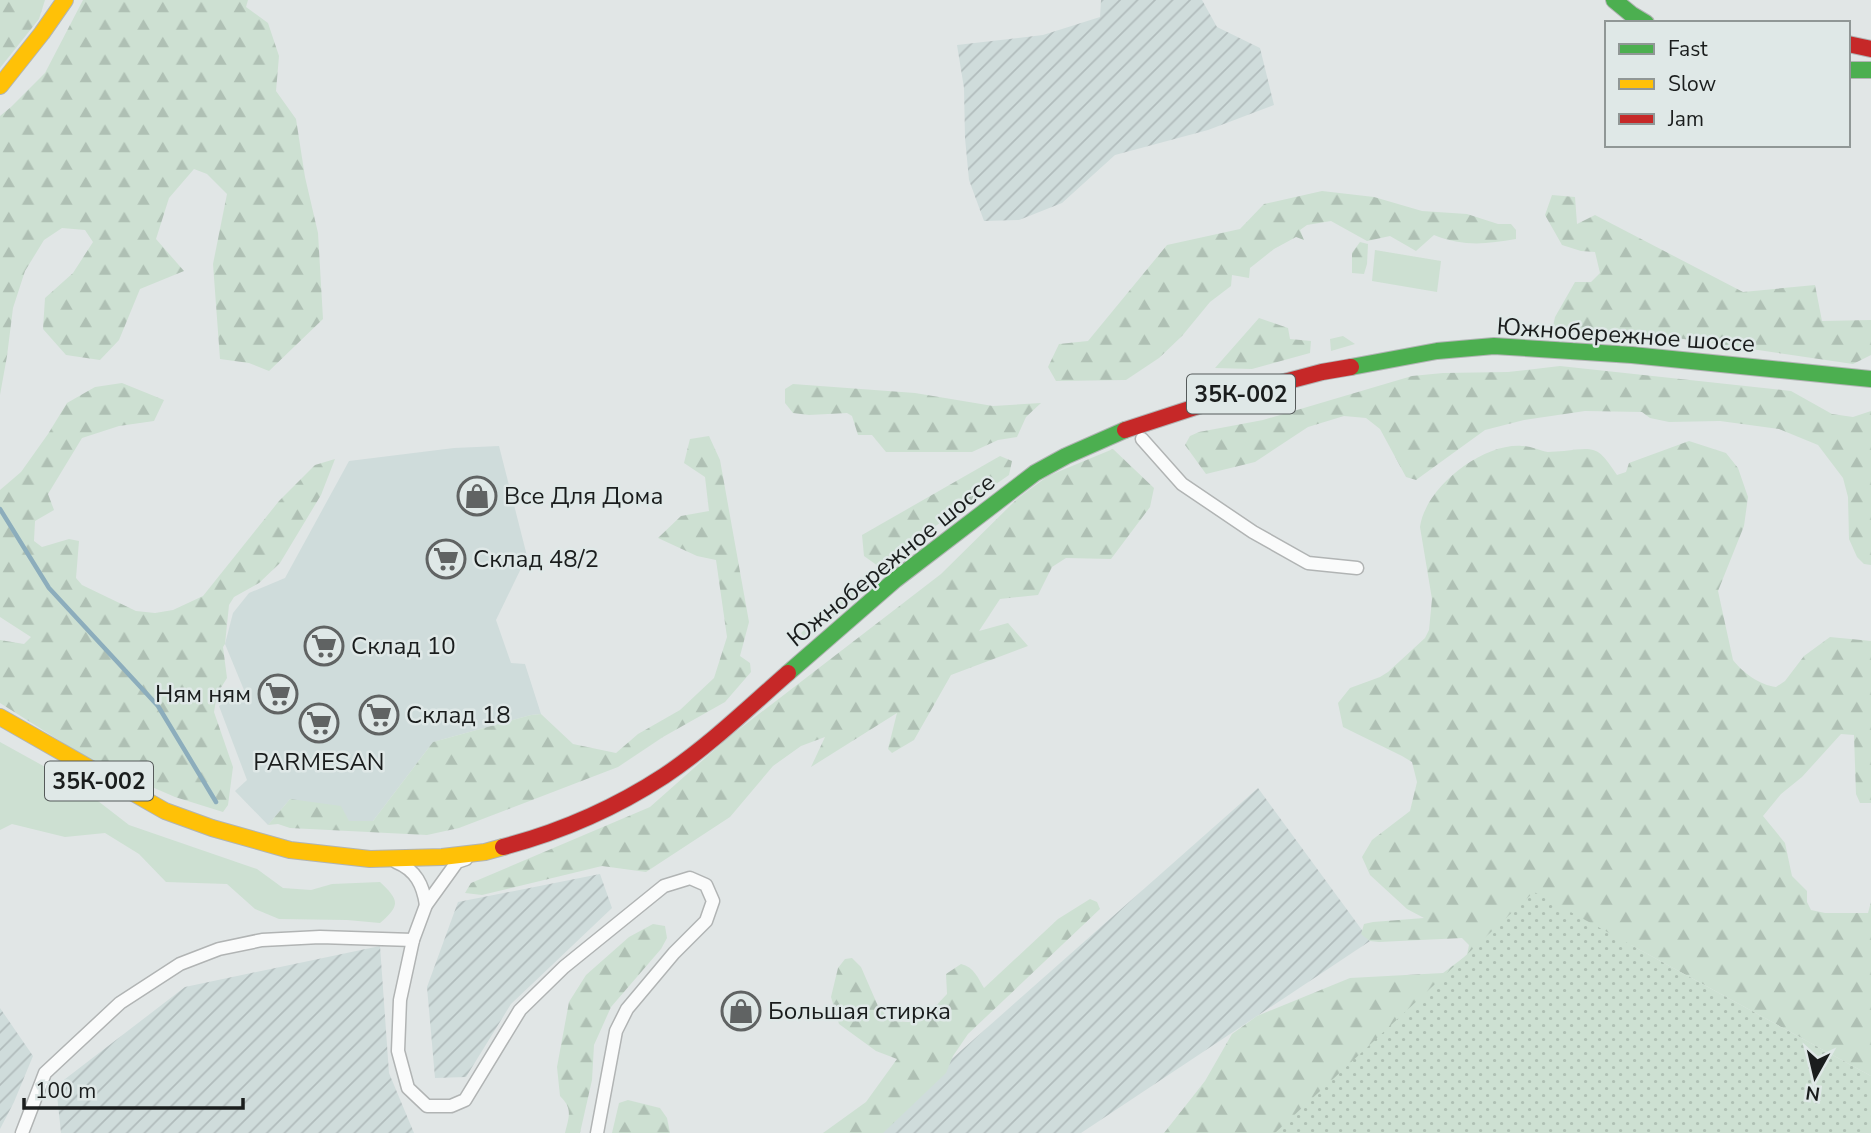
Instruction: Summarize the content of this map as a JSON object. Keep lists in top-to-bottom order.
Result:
{
  "streets": {
    "main road": ["Южнобережное шоссе", "35К-002"]
  },
  "places": {
    "shop": ["Все Для Дома", "Большая стирка"],
    "supermarket": [
      "Склад 48/2",
      "Склад 10",
      "Ням ням",
      "Склад 18",
      "PARMESAN"
    ]
  },
  "legend": ["Fast", "Slow", "Jam"],
  "scale_bar": "100 m",
  "north": "bottom"
}
